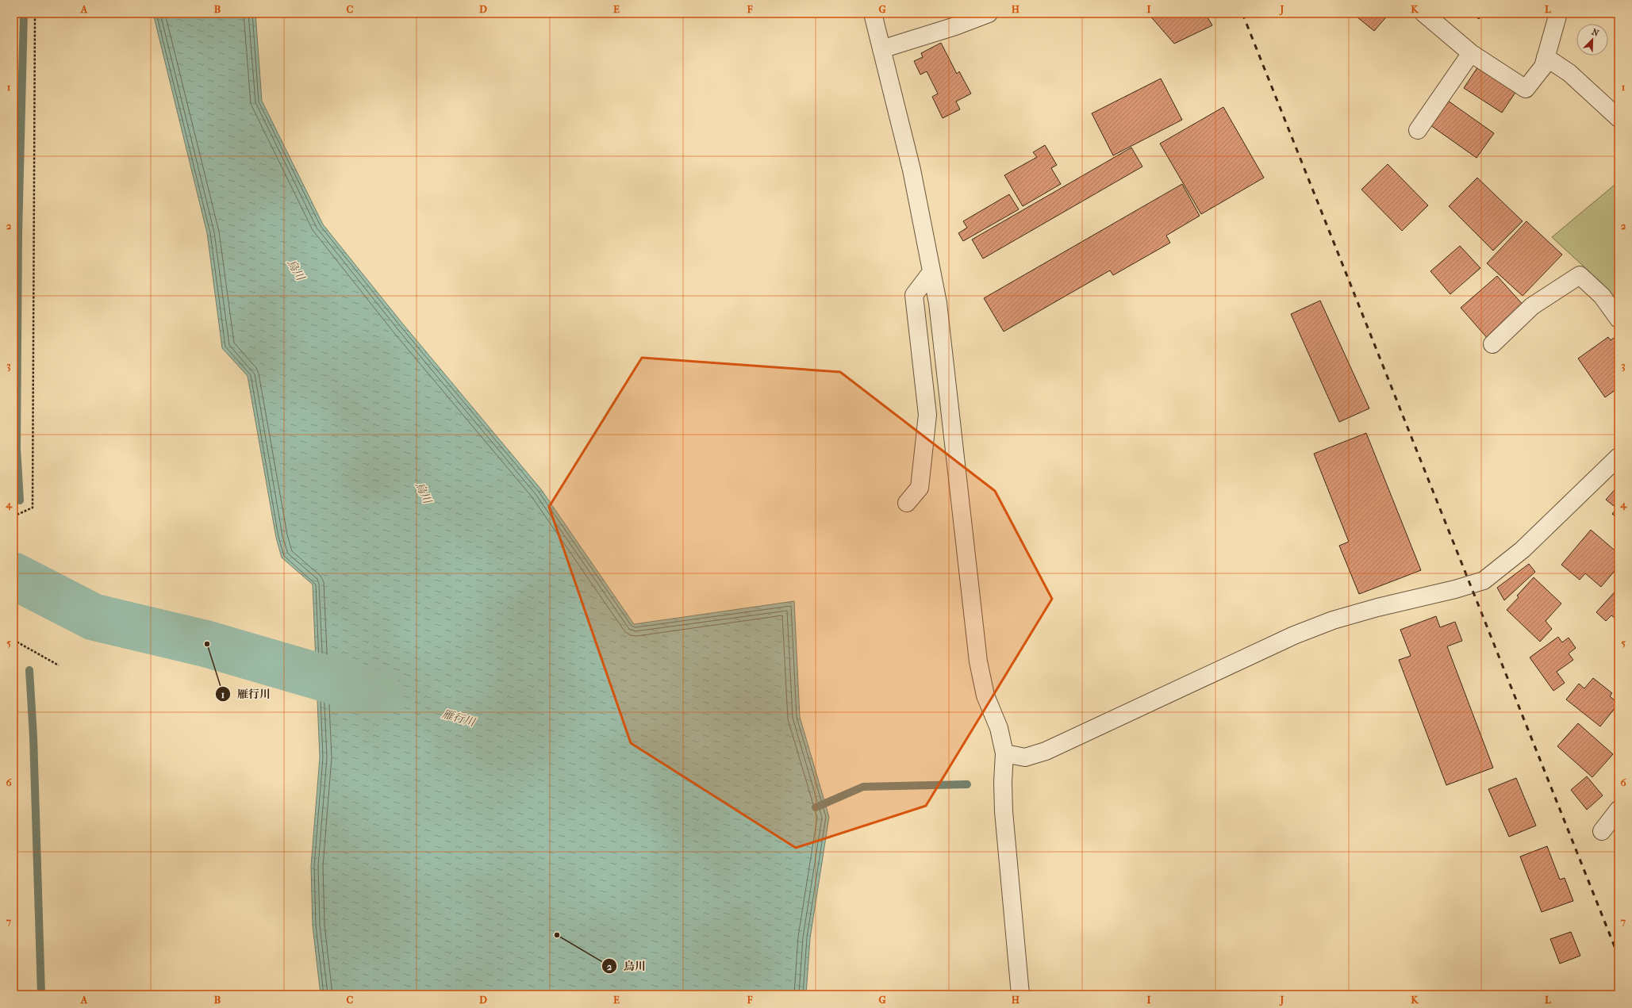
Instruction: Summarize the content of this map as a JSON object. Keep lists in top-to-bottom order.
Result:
{
  "water": ["烏川", "雁行川"],
  "places": ["雁行川", "烏川"],
  "north": "top right",
  "grid": {
    "columns": [
      "A",
      "B",
      "C",
      "D",
      "E",
      "F",
      "G",
      "H",
      "I",
      "J",
      "K",
      "L"
    ],
    "rows": [
      "1",
      "2",
      "3",
      "4",
      "5",
      "6",
      "7"
    ]
  }
}
